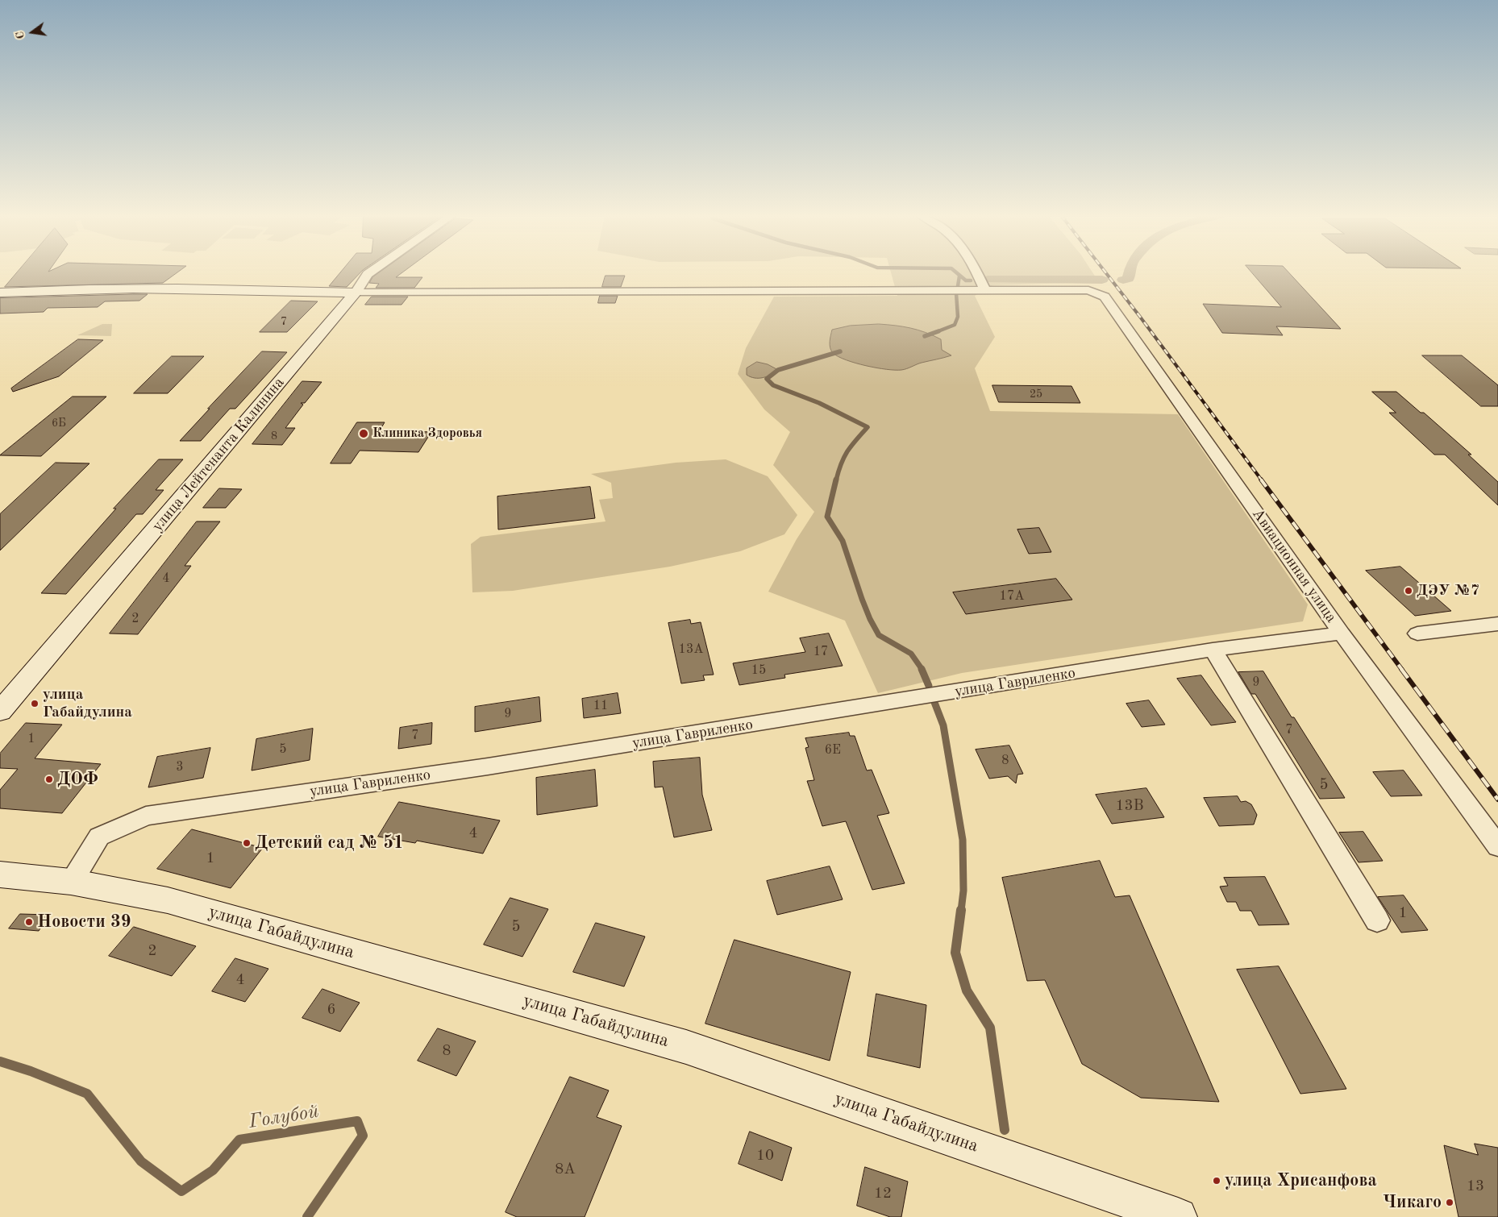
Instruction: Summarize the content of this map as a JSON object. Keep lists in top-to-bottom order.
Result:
{
  "streets": {
    "main road": ["улица Лейтенанта Калинина", "улица Габайдулина"],
    "street": ["Авиационная улица", "улица Гавриленко"]
  },
  "crossings": [
    ["Авиационная улица", "улица Гавриленко"],
    ["улица Гавриленко", "улица Габайдулина"]
  ],
  "water": ["Голубой"],
  "places": [
    "Клиника Здоровья",
    "ДЭУ №7",
    "улица Габайдулина",
    "ДОФ",
    "Детский сад № 51",
    "Новости 39",
    "улица Хрисанфова",
    "Чикаго"
  ],
  "house_numbers": [
    "7",
    "25",
    "6Б",
    "8",
    "4",
    "17А",
    "2",
    "13А",
    "17",
    "15",
    "9",
    "11",
    "9",
    "7",
    "7",
    "1",
    "5",
    "6Е",
    "8",
    "3",
    "5",
    "13В",
    "4",
    "1",
    "1",
    "5",
    "2",
    "4",
    "6",
    "8",
    "10",
    "8А",
    "13",
    "12"
  ],
  "north": "left"
}
